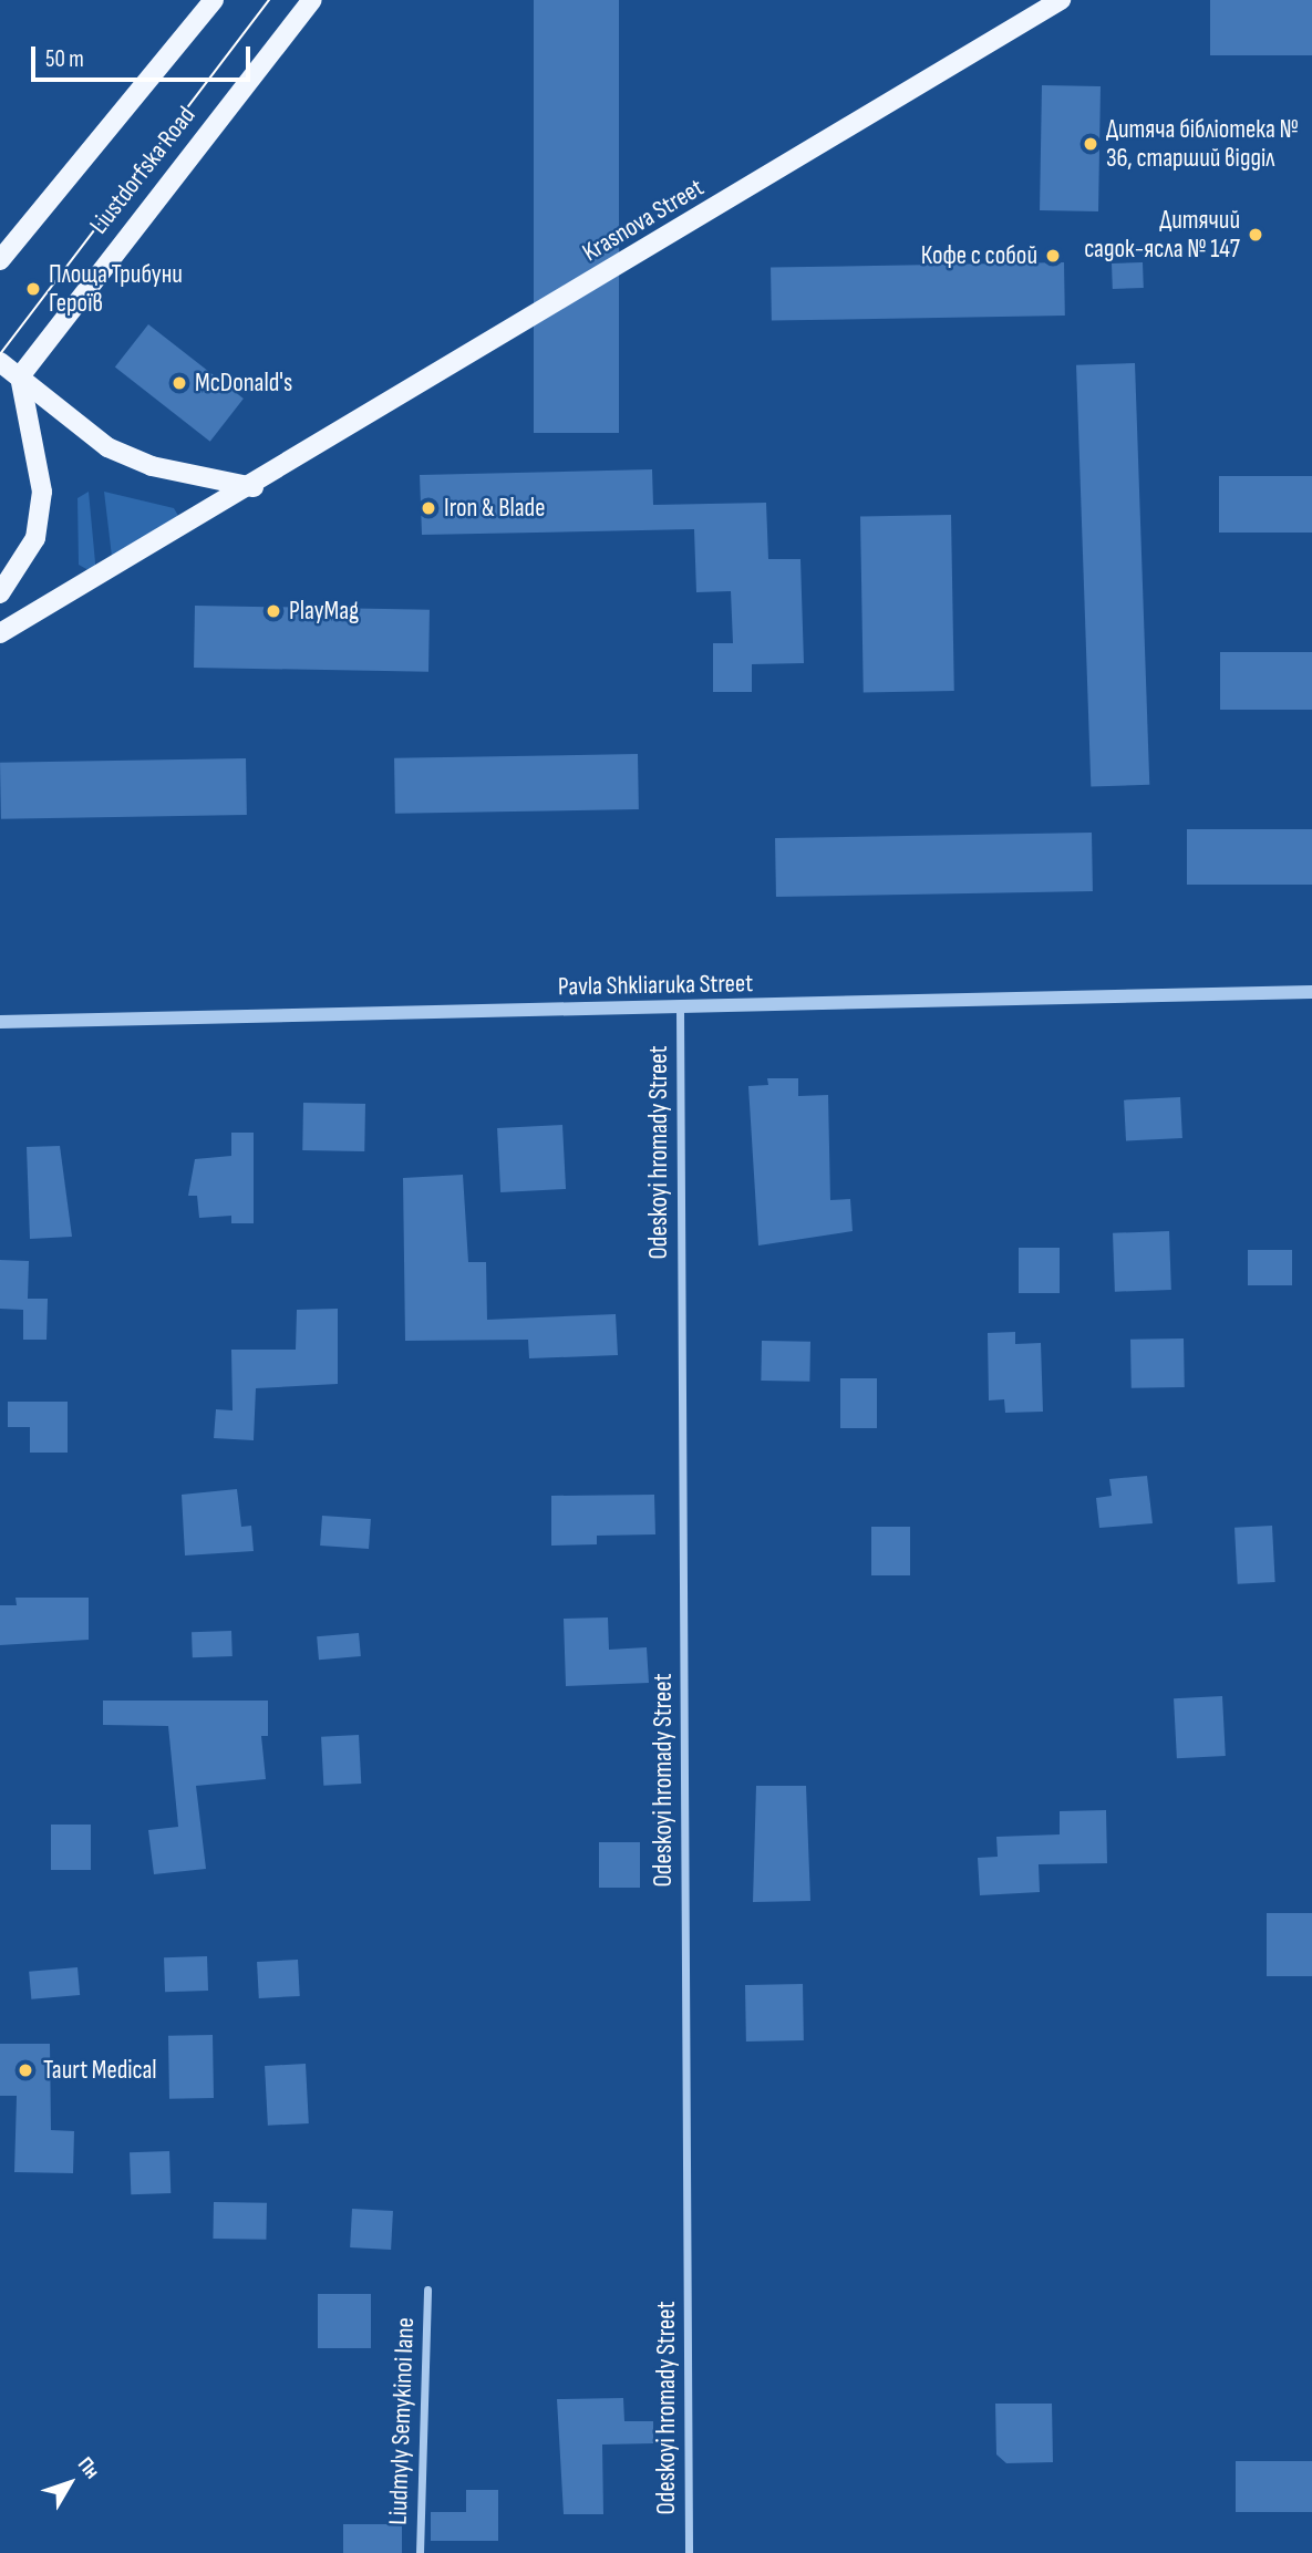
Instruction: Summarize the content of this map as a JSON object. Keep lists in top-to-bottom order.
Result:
{
  "streets": {
    "main road": ["Liustdorfska Road", "Krasnova Street"],
    "street": ["Pavla Shkliaruka Street", "Odeskoyi hromady Street", "Liudmyly Semykinoi lane"]
  },
  "crossings": [
    ["Pavla Shkliaruka Street", "Odeskoyi hromady Street"]
  ],
  "places": [
    "Дитяча бібліотека № 36, старший відділ",
    "Дитячий садок-ясла № 147",
    "Кофе с собой",
    "Площа Трибуни Героїв",
    "McDonald's",
    "Iron & Blade",
    "PlayMag",
    "Taurt Medical"
  ],
  "scale_bar": "50 m",
  "north": "top right"
}
